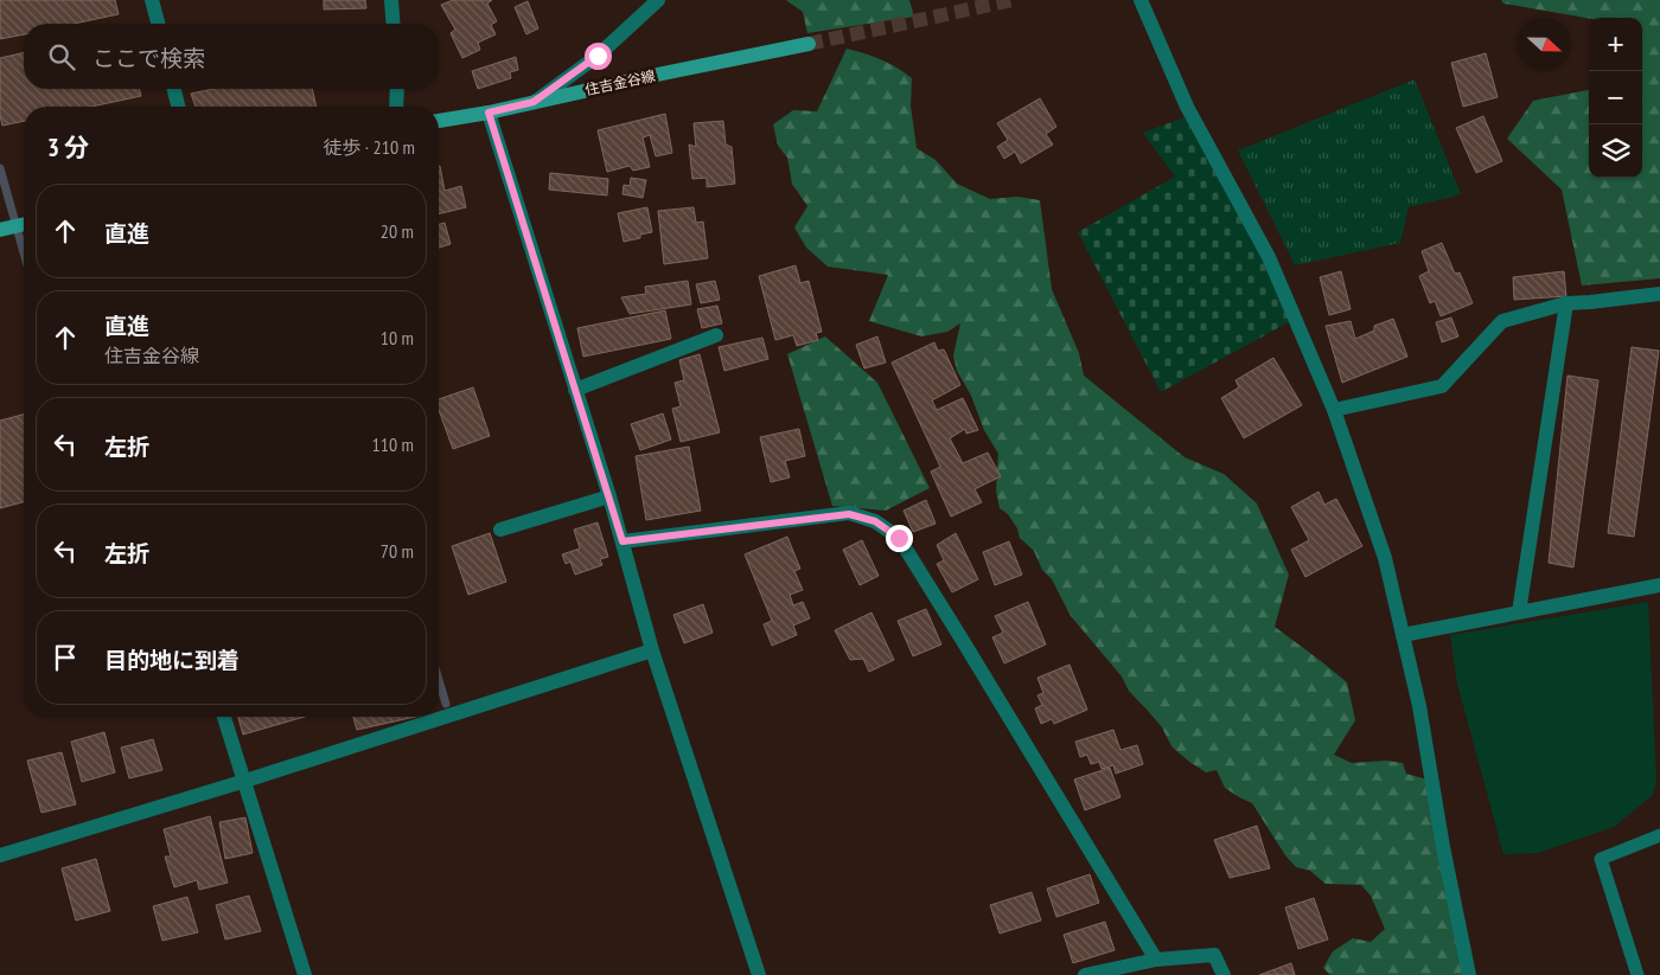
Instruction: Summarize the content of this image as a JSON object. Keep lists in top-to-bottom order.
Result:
{
  "streets": {
    "main road": ["住吉金谷線"]
  },
  "north": "right",
  "page": {
    "map_buttons": ["+", "−"],
    "search": "ここで検索",
    "heading": ["3 分", "徒歩 · 210 m"],
    "list": [
      ["直進", "20 m"],
      ["直進", "住吉金谷線", "10 m"],
      ["左折", "110 m"],
      ["左折", "70 m"],
      "目的地に到着"
    ]
  }
}
